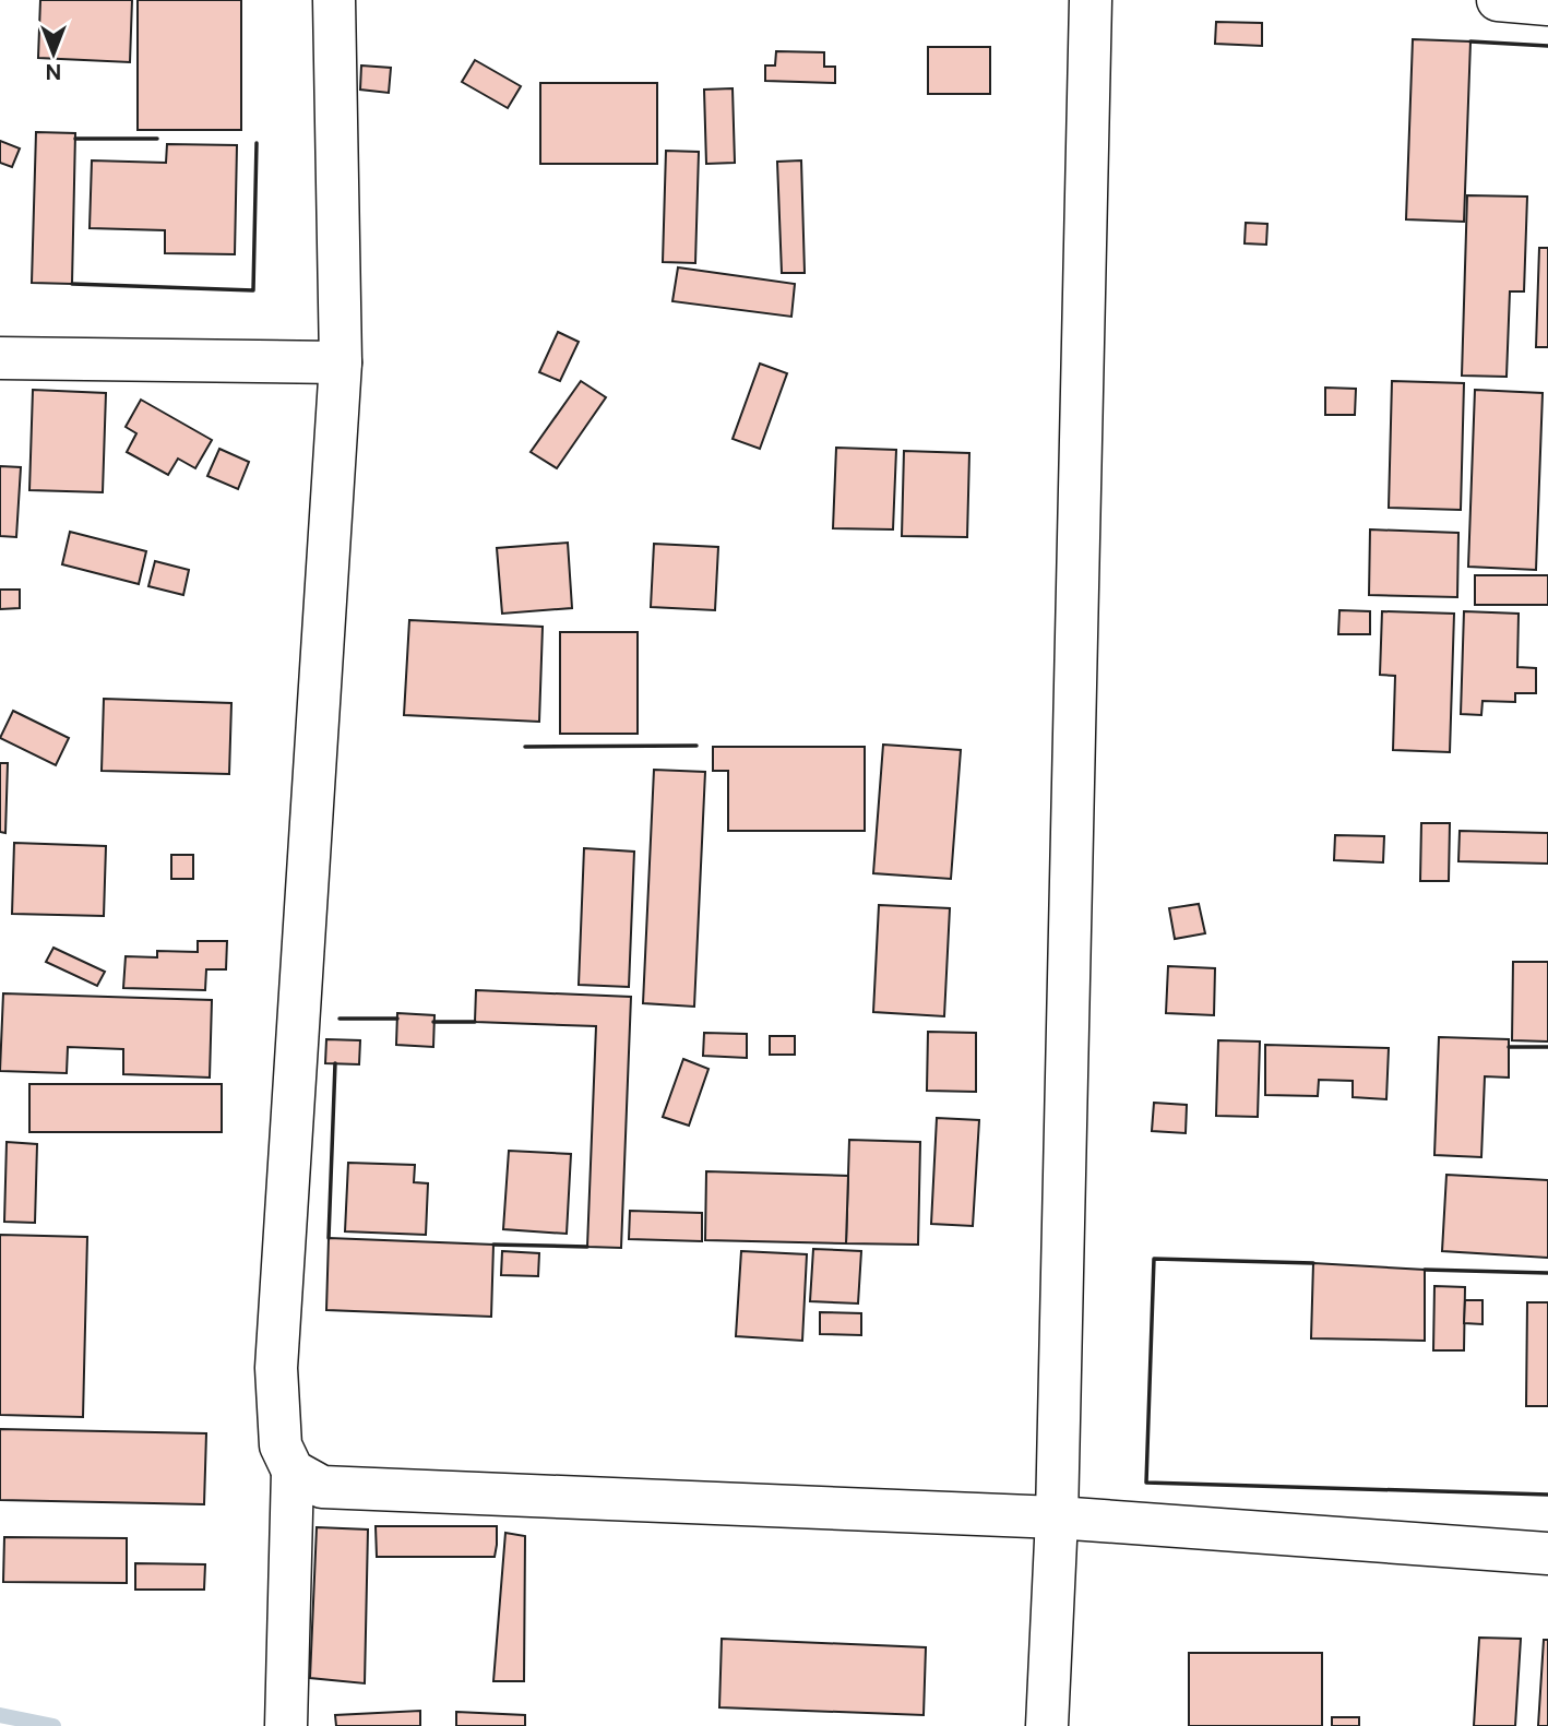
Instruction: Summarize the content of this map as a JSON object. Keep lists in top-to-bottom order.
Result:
{
  "north": "bottom"
}
